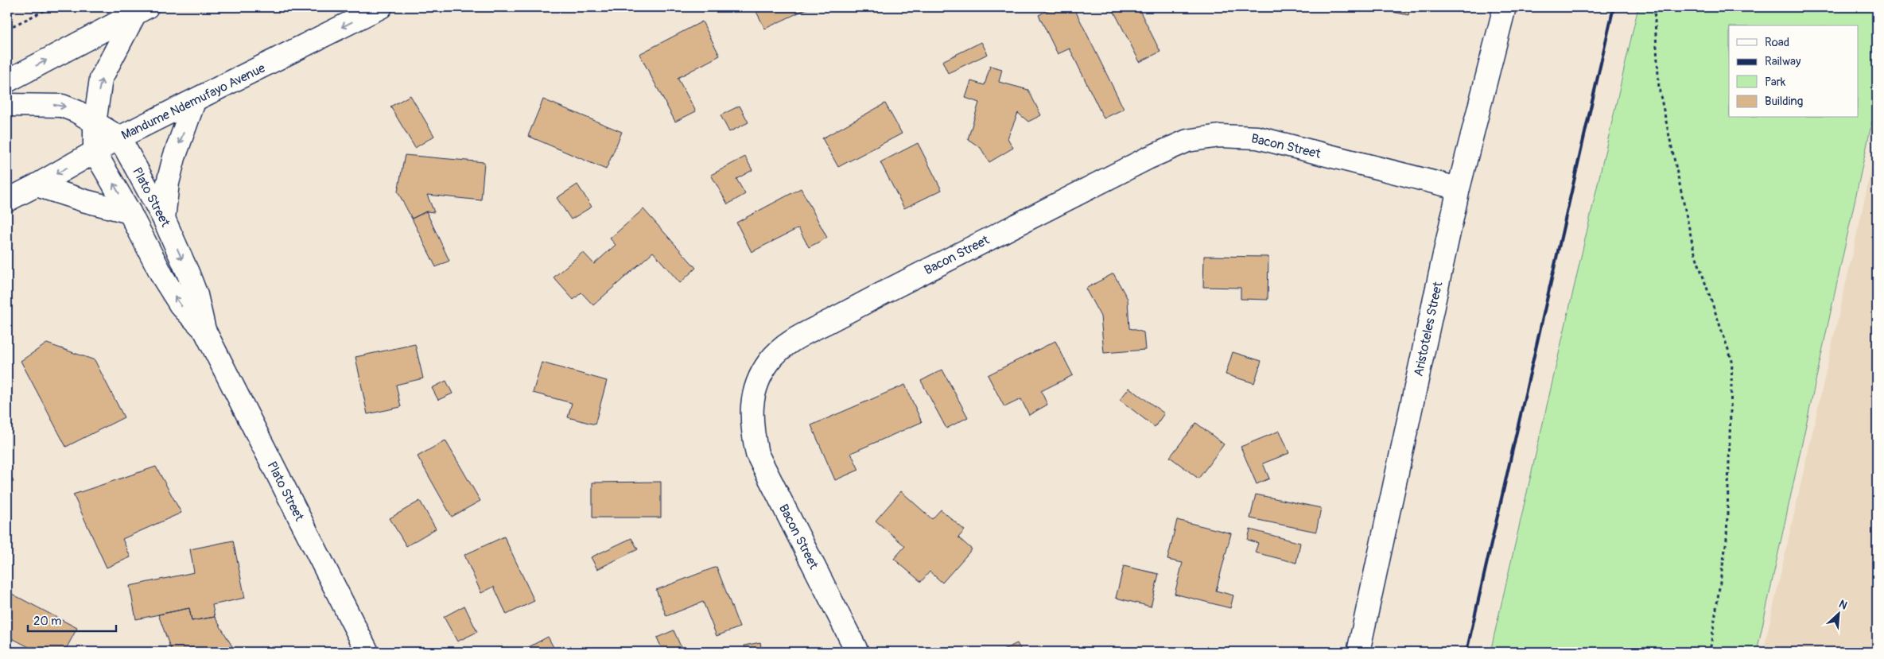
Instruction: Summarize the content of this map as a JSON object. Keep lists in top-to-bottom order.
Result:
{
  "streets": {
    "street": [
      "Mandume Ndemufayo Avenue",
      "Bacon Street",
      "Plato Street",
      "Aristoteles Street"
    ]
  },
  "crossings": [
    ["Mandume Ndemufayo Avenue", "Plato Street"],
    ["Bacon Street", "Aristoteles Street"]
  ],
  "one_way": ["Mandume Ndemufayo Avenue"],
  "legend": [
    "Road",
    "Railway",
    "Park",
    "Building"
  ],
  "scale_bar": "20 m",
  "north": "top right"
}
